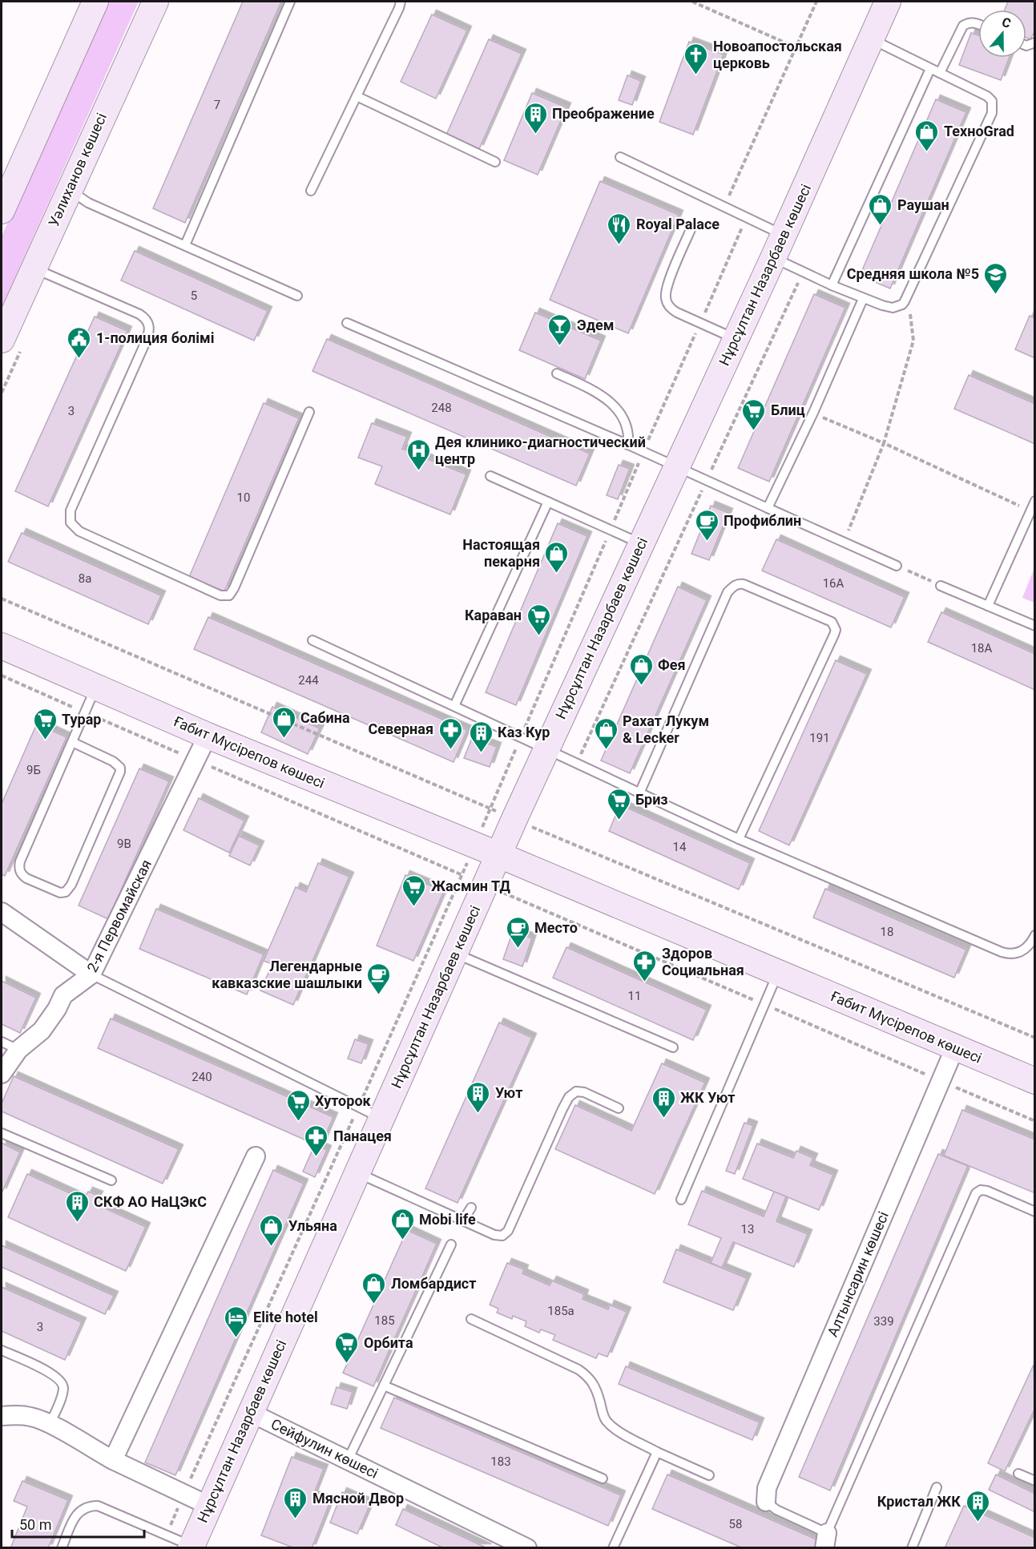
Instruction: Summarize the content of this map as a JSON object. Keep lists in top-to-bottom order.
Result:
{
  "streets": {
    "main road": ["Уәлиханов көшесі", "Нұрсұлтан Назарбаев көшесі", "Ғабит Мүсірепов көшесі"],
    "street": ["2-я Первомайская", "Алтынсарин көшесі", "Сейфулин көшесі"]
  },
  "crossings": [
    ["Нұрсұлтан Назарбаев көшесі", "Ғабит Мүсірепов көшесі"],
    ["Нұрсұлтан Назарбаев көшесі", "Сейфулин көшесі"],
    ["Ғабит Мүсірепов көшесі", "2-я Первомайская"],
    ["Ғабит Мүсірепов көшесі", "Алтынсарин көшесі"]
  ],
  "places": {
    "church": ["Новоапостольская церковь"],
    "building": [
      "Преображение",
      "Каз Кур",
      "Уют",
      "ЖК Уют",
      "СКФ АО НаЦЭкС",
      "Мясной Двор",
      "Кристал ЖК"
    ],
    "shop": [
      "ТехноGrad",
      "Раушан",
      "Настоящая пекарня",
      "Фея",
      "Сабина",
      "Рахат Лукум & Lecker",
      "Mobi life",
      "Ульяна",
      "Ломбардист"
    ],
    "restaurant": ["Royal Palace"],
    "school or university": ["Средняя школа №5"],
    "bar": ["Эдем"],
    "public building": ["1-полиция болiмi"],
    "supermarket": [
      "Блиц",
      "Караван",
      "Турар",
      "Бриз",
      "Жасмин ТД",
      "Хуторок",
      "Орбита"
    ],
    "hospital": ["Дея клинико-диагностический центр"],
    "cafe": ["Профиблин", "Место", "Легендарные кавказские шашлыки"],
    "pharmacy": ["Северная", "Здоров Социальная", "Панацея"],
    "hotel": ["Elite hotel"]
  },
  "house_numbers": [
    "7",
    "5",
    "248",
    "3",
    "10",
    "8а",
    "16А",
    "18А",
    "244",
    "191",
    "9Б",
    "9В",
    "14",
    "18",
    "11",
    "240",
    "13",
    "185а",
    "185",
    "339",
    "3",
    "183",
    "58"
  ],
  "scale_bar": "50 m",
  "north": "top"
}
